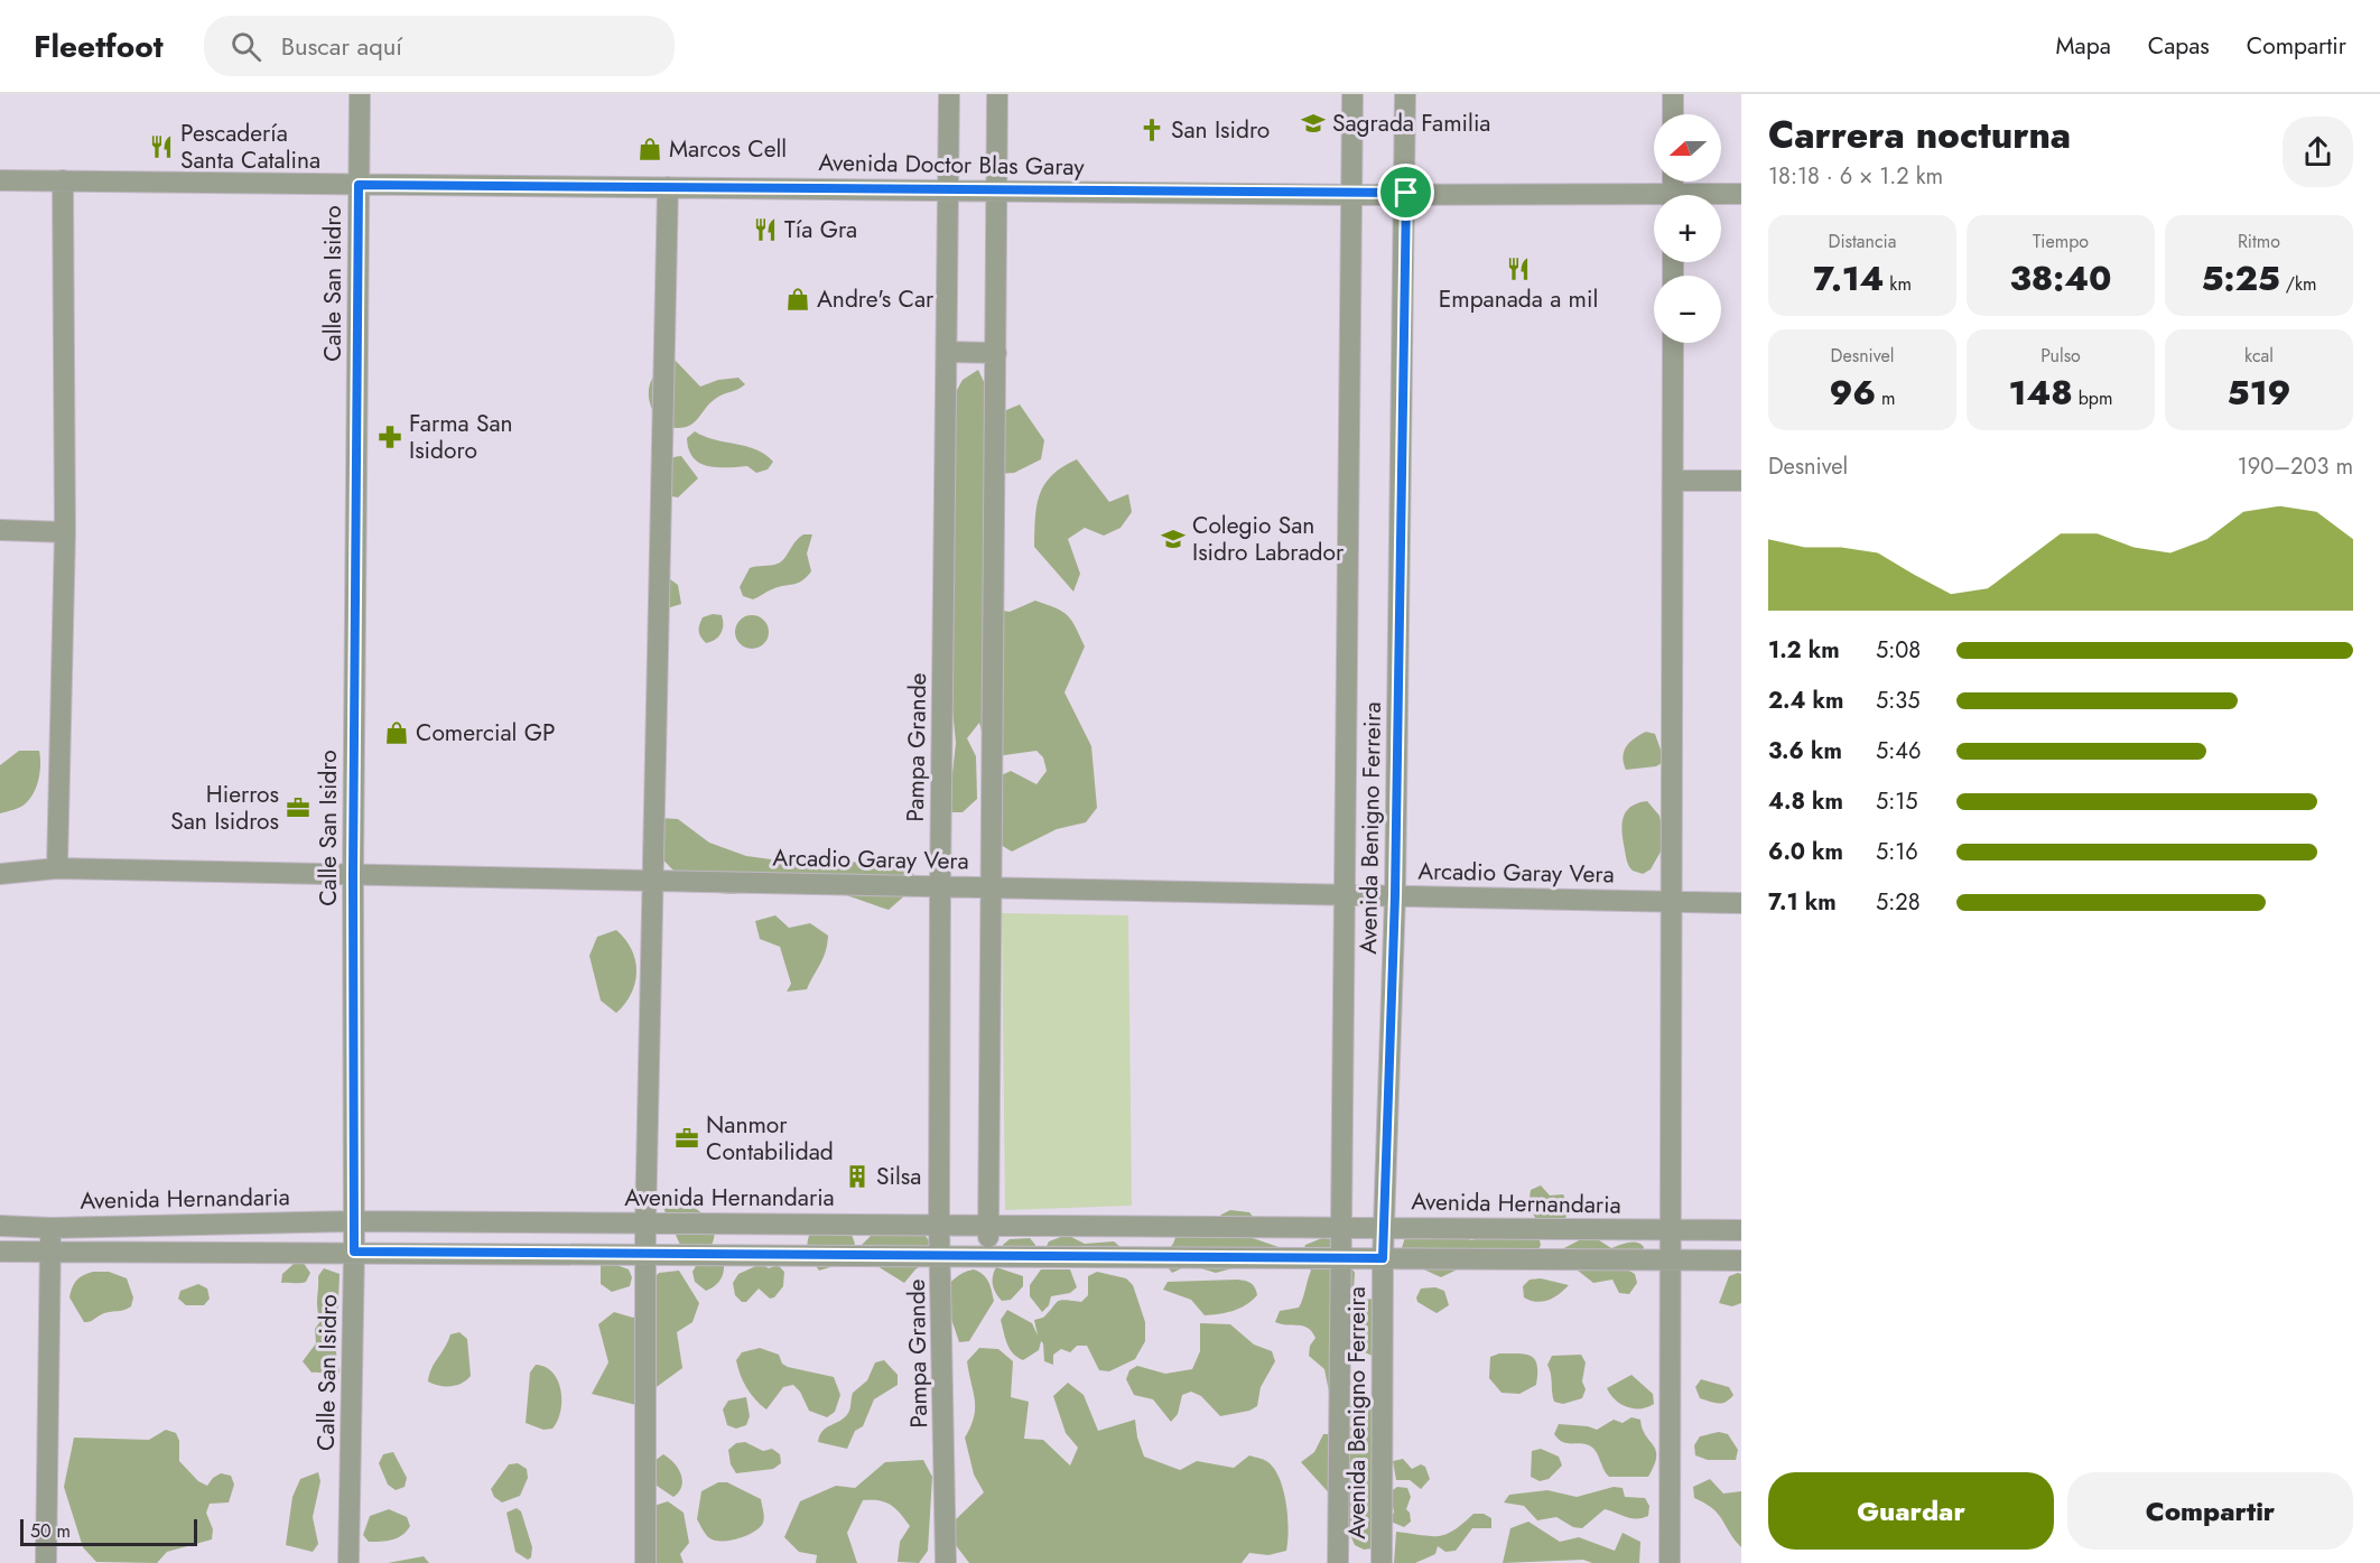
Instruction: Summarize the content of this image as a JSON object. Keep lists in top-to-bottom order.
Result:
{
  "streets": {
    "street": [
      "Avenida Doctor Blas Garay",
      "Calle San Isidro",
      "Pampa Grande",
      "Avenida Benigno Ferreira",
      "Arcadio Garay Vera",
      "Avenida Hernandaria"
    ]
  },
  "crossings": [
    ["Avenida Doctor Blas Garay", "Calle San Isidro"],
    ["Avenida Doctor Blas Garay", "Pampa Grande"],
    ["Avenida Doctor Blas Garay", "Avenida Benigno Ferreira"],
    ["Calle San Isidro", "Arcadio Garay Vera"],
    ["Calle San Isidro", "Avenida Hernandaria"],
    ["Pampa Grande", "Arcadio Garay Vera"],
    ["Pampa Grande", "Avenida Hernandaria"],
    ["Avenida Benigno Ferreira", "Arcadio Garay Vera"],
    ["Avenida Benigno Ferreira", "Avenida Hernandaria"]
  ],
  "places": {
    "school or university": ["Sagrada Familia", "Colegio San Isidro Labrador"],
    "church": ["San Isidro"],
    "restaurant": ["Pescadería Santa Catalina", "Tía Gra", "Empanada a mil"],
    "shop": ["Marcos Cell", "Andre's Car", "Comercial GP"],
    "pharmacy": ["Farma San Isidoro"],
    "office": ["Hierros San Isidros", "Nanmor Contabilidad"],
    "building": ["Silsa"]
  },
  "scale_bar": "50 m",
  "north": "left",
  "page": {
    "header": "Fleetfoot",
    "search": "Buscar aquí",
    "nav": ["Mapa", "Capas", "Compartir"],
    "heading": ["Carrera nocturna", "18:18 · 6 × 1.2 km"],
    "map_buttons": ["+", "−"],
    "stats": [
      ["Distancia", "7.14 km"],
      ["Tiempo", "38:40"],
      ["Ritmo", "5:25 /km"],
      ["Desnivel", "96 m"],
      ["Pulso", "148 bpm"],
      ["kcal", "519"]
    ],
    "chart": ["Desnivel", "190–203 m"],
    "list": [
      {
        "name": "1.2 km",
        "note": "5:08"
      },
      {
        "name": "2.4 km",
        "note": "5:35"
      },
      {
        "name": "3.6 km",
        "note": "5:46"
      },
      {
        "name": "4.8 km",
        "note": "5:15"
      },
      {
        "name": "6.0 km",
        "note": "5:16"
      },
      {
        "name": "7.1 km",
        "note": "5:28"
      }
    ],
    "buttons": ["Guardar", "Compartir"],
    "scale": "50 m"
  }
}
